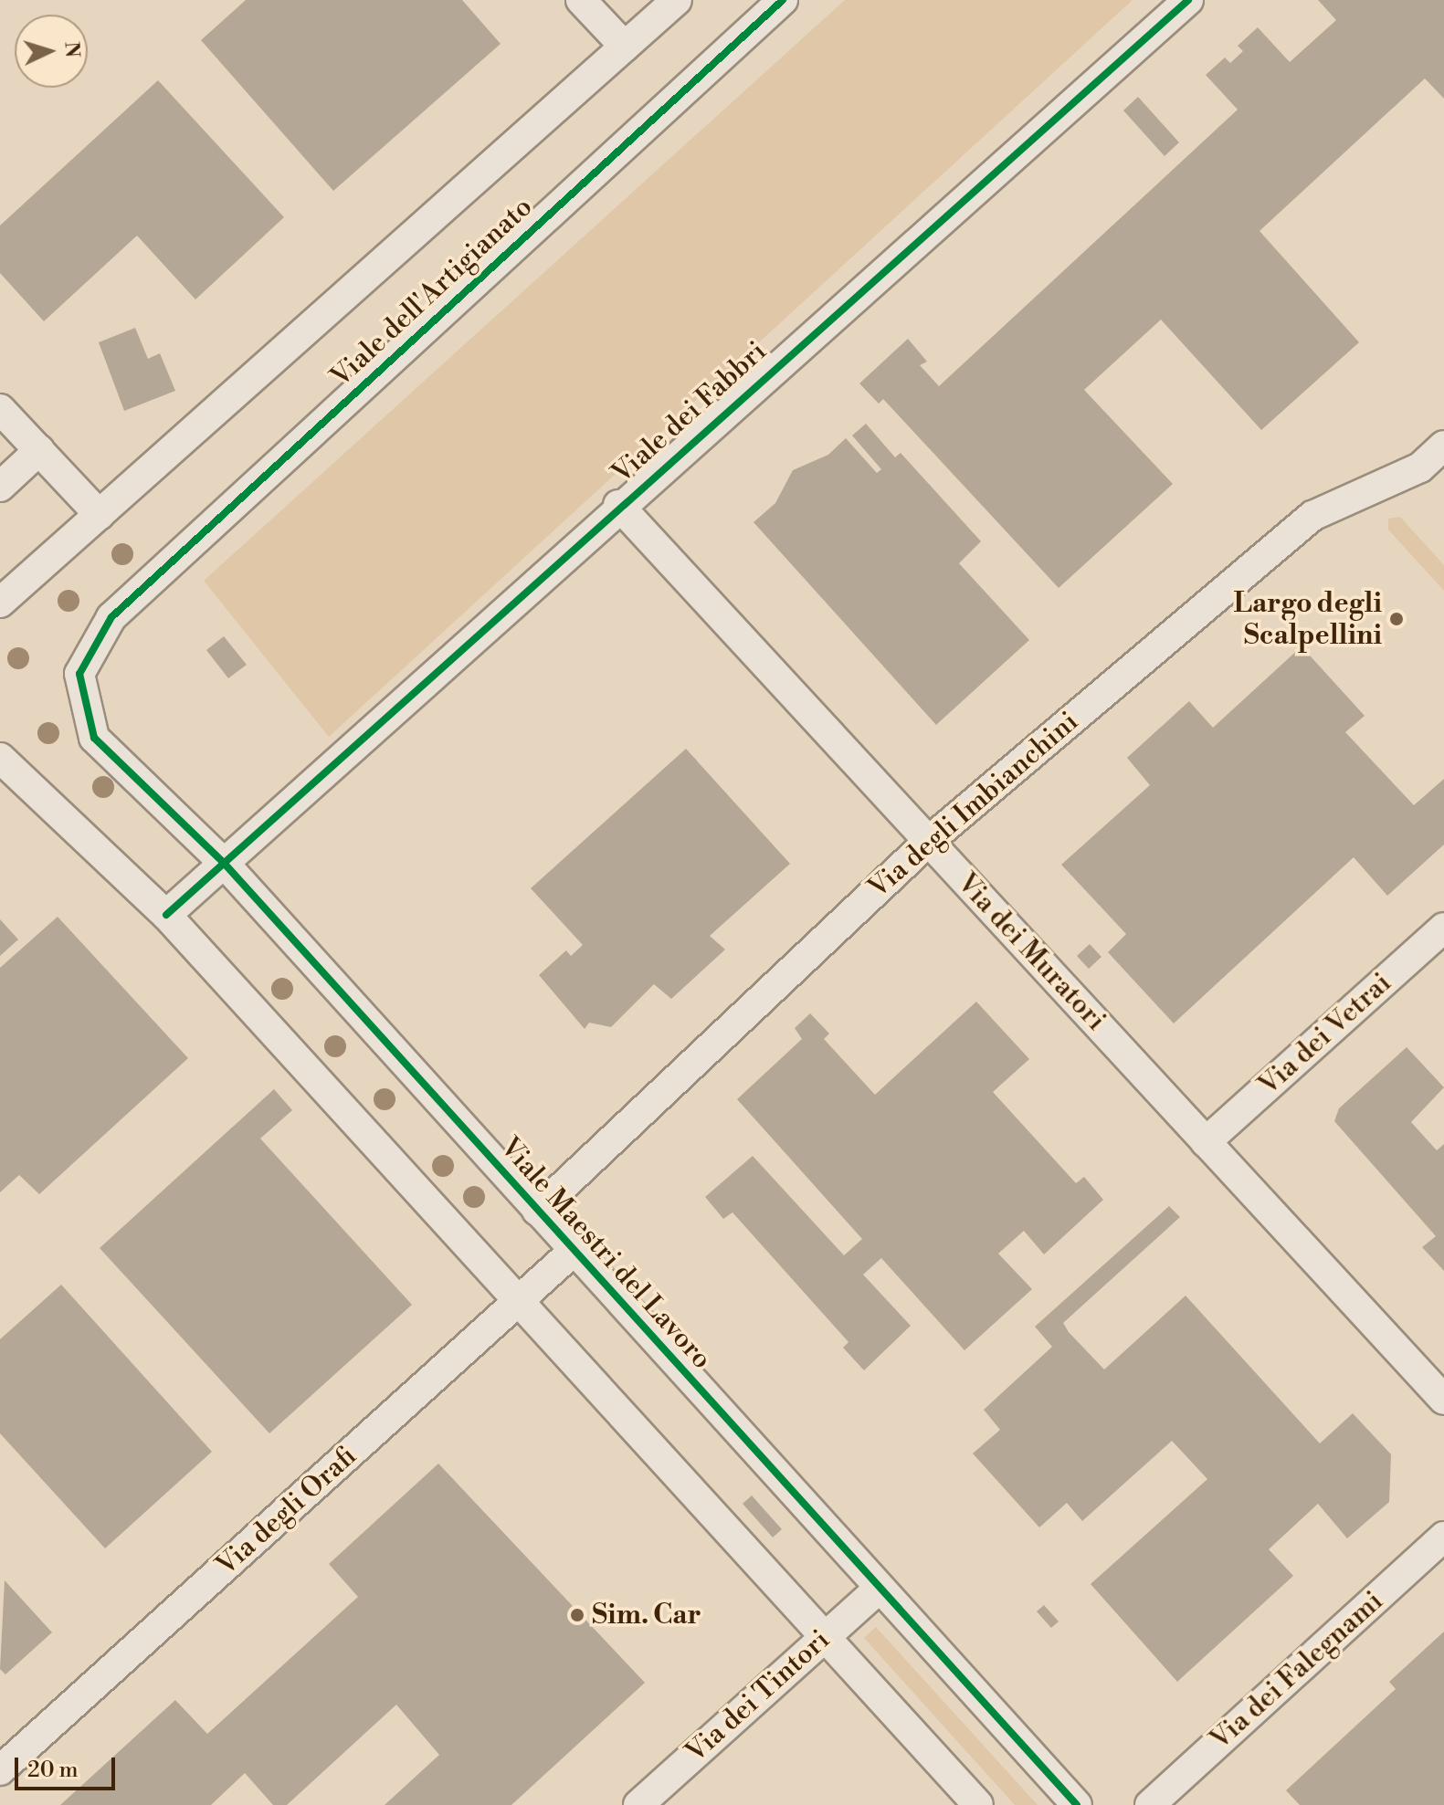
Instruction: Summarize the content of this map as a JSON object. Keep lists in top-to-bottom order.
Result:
{
  "streets": {
    "street": [
      "Viale dell'Artigianato",
      "Viale dei Fabbri",
      "Via degli Imbianchini",
      "Via dei Muratori",
      "Via dei Vetrai",
      "Viale Maestri del Lavoro",
      "Via degli Orafi",
      "Via dei Falegnami",
      "Via dei Tintori"
    ]
  },
  "crossings": [
    ["Viale dell'Artigianato", "Viale Maestri del Lavoro"],
    ["Viale dei Fabbri", "Via dei Muratori"],
    ["Viale dei Fabbri", "Viale Maestri del Lavoro"],
    ["Via degli Imbianchini", "Via dei Muratori"],
    ["Via degli Imbianchini", "Viale Maestri del Lavoro"],
    ["Via dei Muratori", "Via dei Vetrai"],
    ["Viale Maestri del Lavoro", "Via degli Orafi"],
    ["Viale Maestri del Lavoro", "Via dei Tintori"]
  ],
  "places": ["Largo degli Scalpellini", "Sim. Car"],
  "scale_bar": "20 m",
  "north": "right"
}
